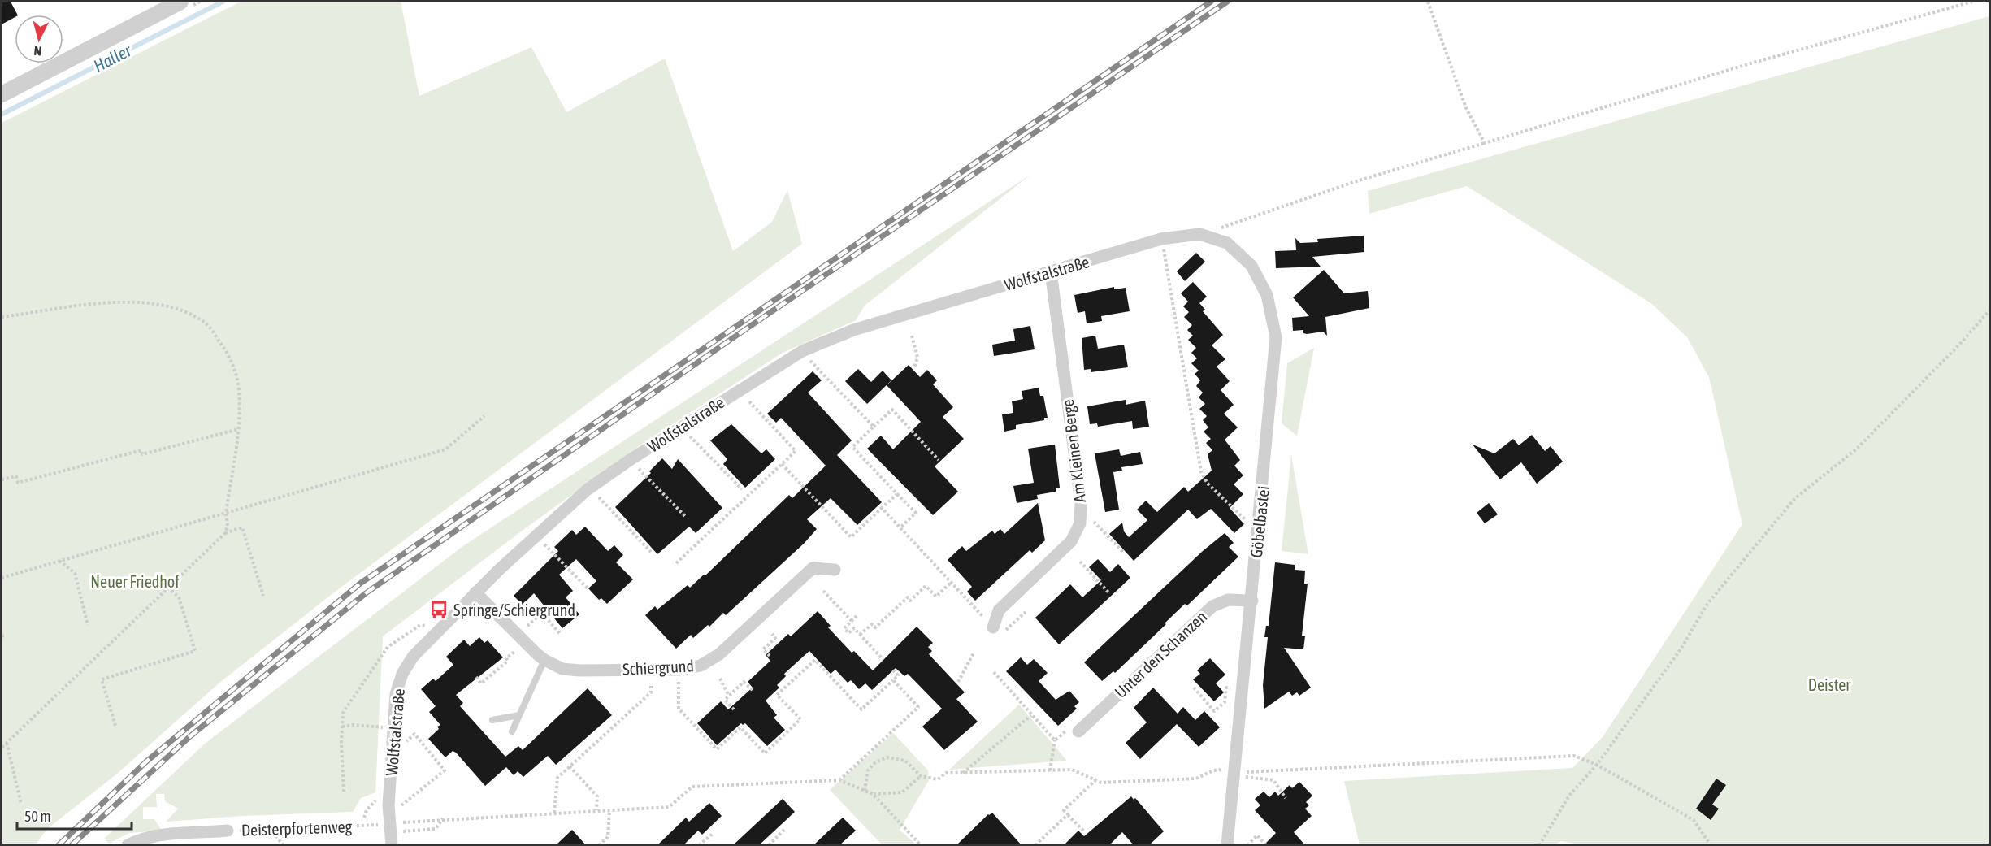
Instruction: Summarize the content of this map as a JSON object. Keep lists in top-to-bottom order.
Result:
{
  "streets": {
    "street": [
      "Wolfstalstraße",
      "Am Kleinen Berge",
      "Göbelbastei",
      "Unter den Schanzen",
      "Schiergrund",
      "Deisterpfortenweg"
    ]
  },
  "crossings": [
    ["Wolfstalstraße", "Am Kleinen Berge"],
    ["Wolfstalstraße", "Göbelbastei"],
    ["Wolfstalstraße", "Schiergrund"],
    ["Göbelbastei", "Unter den Schanzen"]
  ],
  "water": ["Haller"],
  "parks": ["Neuer Friedhof", "Deister"],
  "places": {
    "bus stop": ["Springe/Schiergrund"]
  },
  "scale_bar": "50 m",
  "north": "bottom"
}
